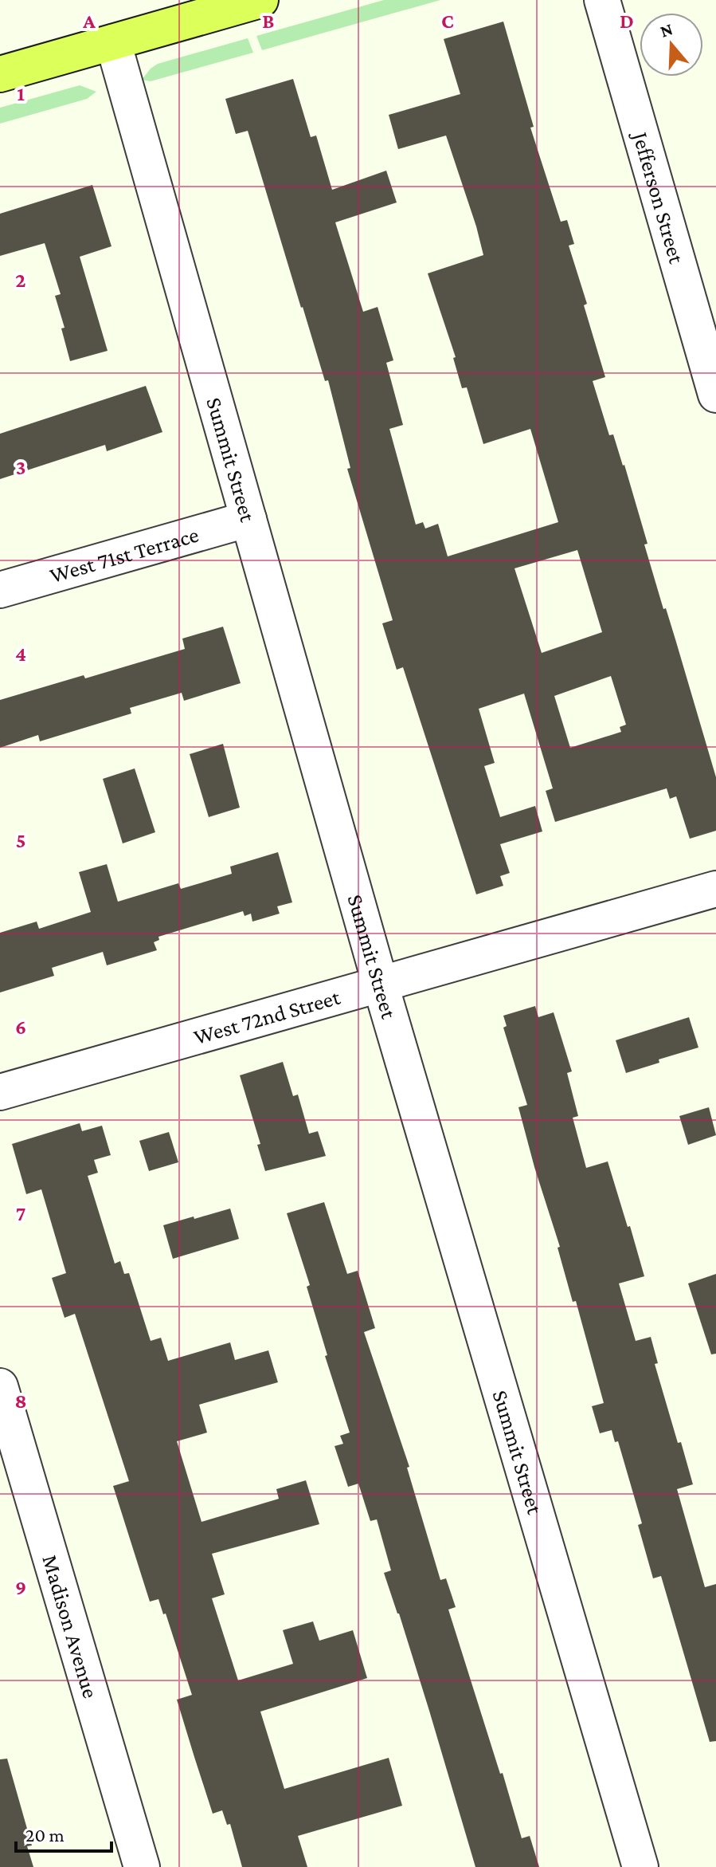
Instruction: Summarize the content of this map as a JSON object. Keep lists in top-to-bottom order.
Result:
{
  "streets": {
    "street": [
      "Jefferson Street",
      "Summit Street",
      "West 71st Terrace",
      "West 72nd Street",
      "Madison Avenue"
    ]
  },
  "crossings": [
    ["Summit Street", "West 71st Terrace"],
    ["Summit Street", "West 72nd Street"]
  ],
  "scale_bar": "20 m",
  "north": "top",
  "grid": {
    "columns": [
      "A",
      "B",
      "C",
      "D"
    ],
    "rows": [
      "1",
      "2",
      "3",
      "4",
      "5",
      "6",
      "7",
      "8",
      "9"
    ]
  }
}
